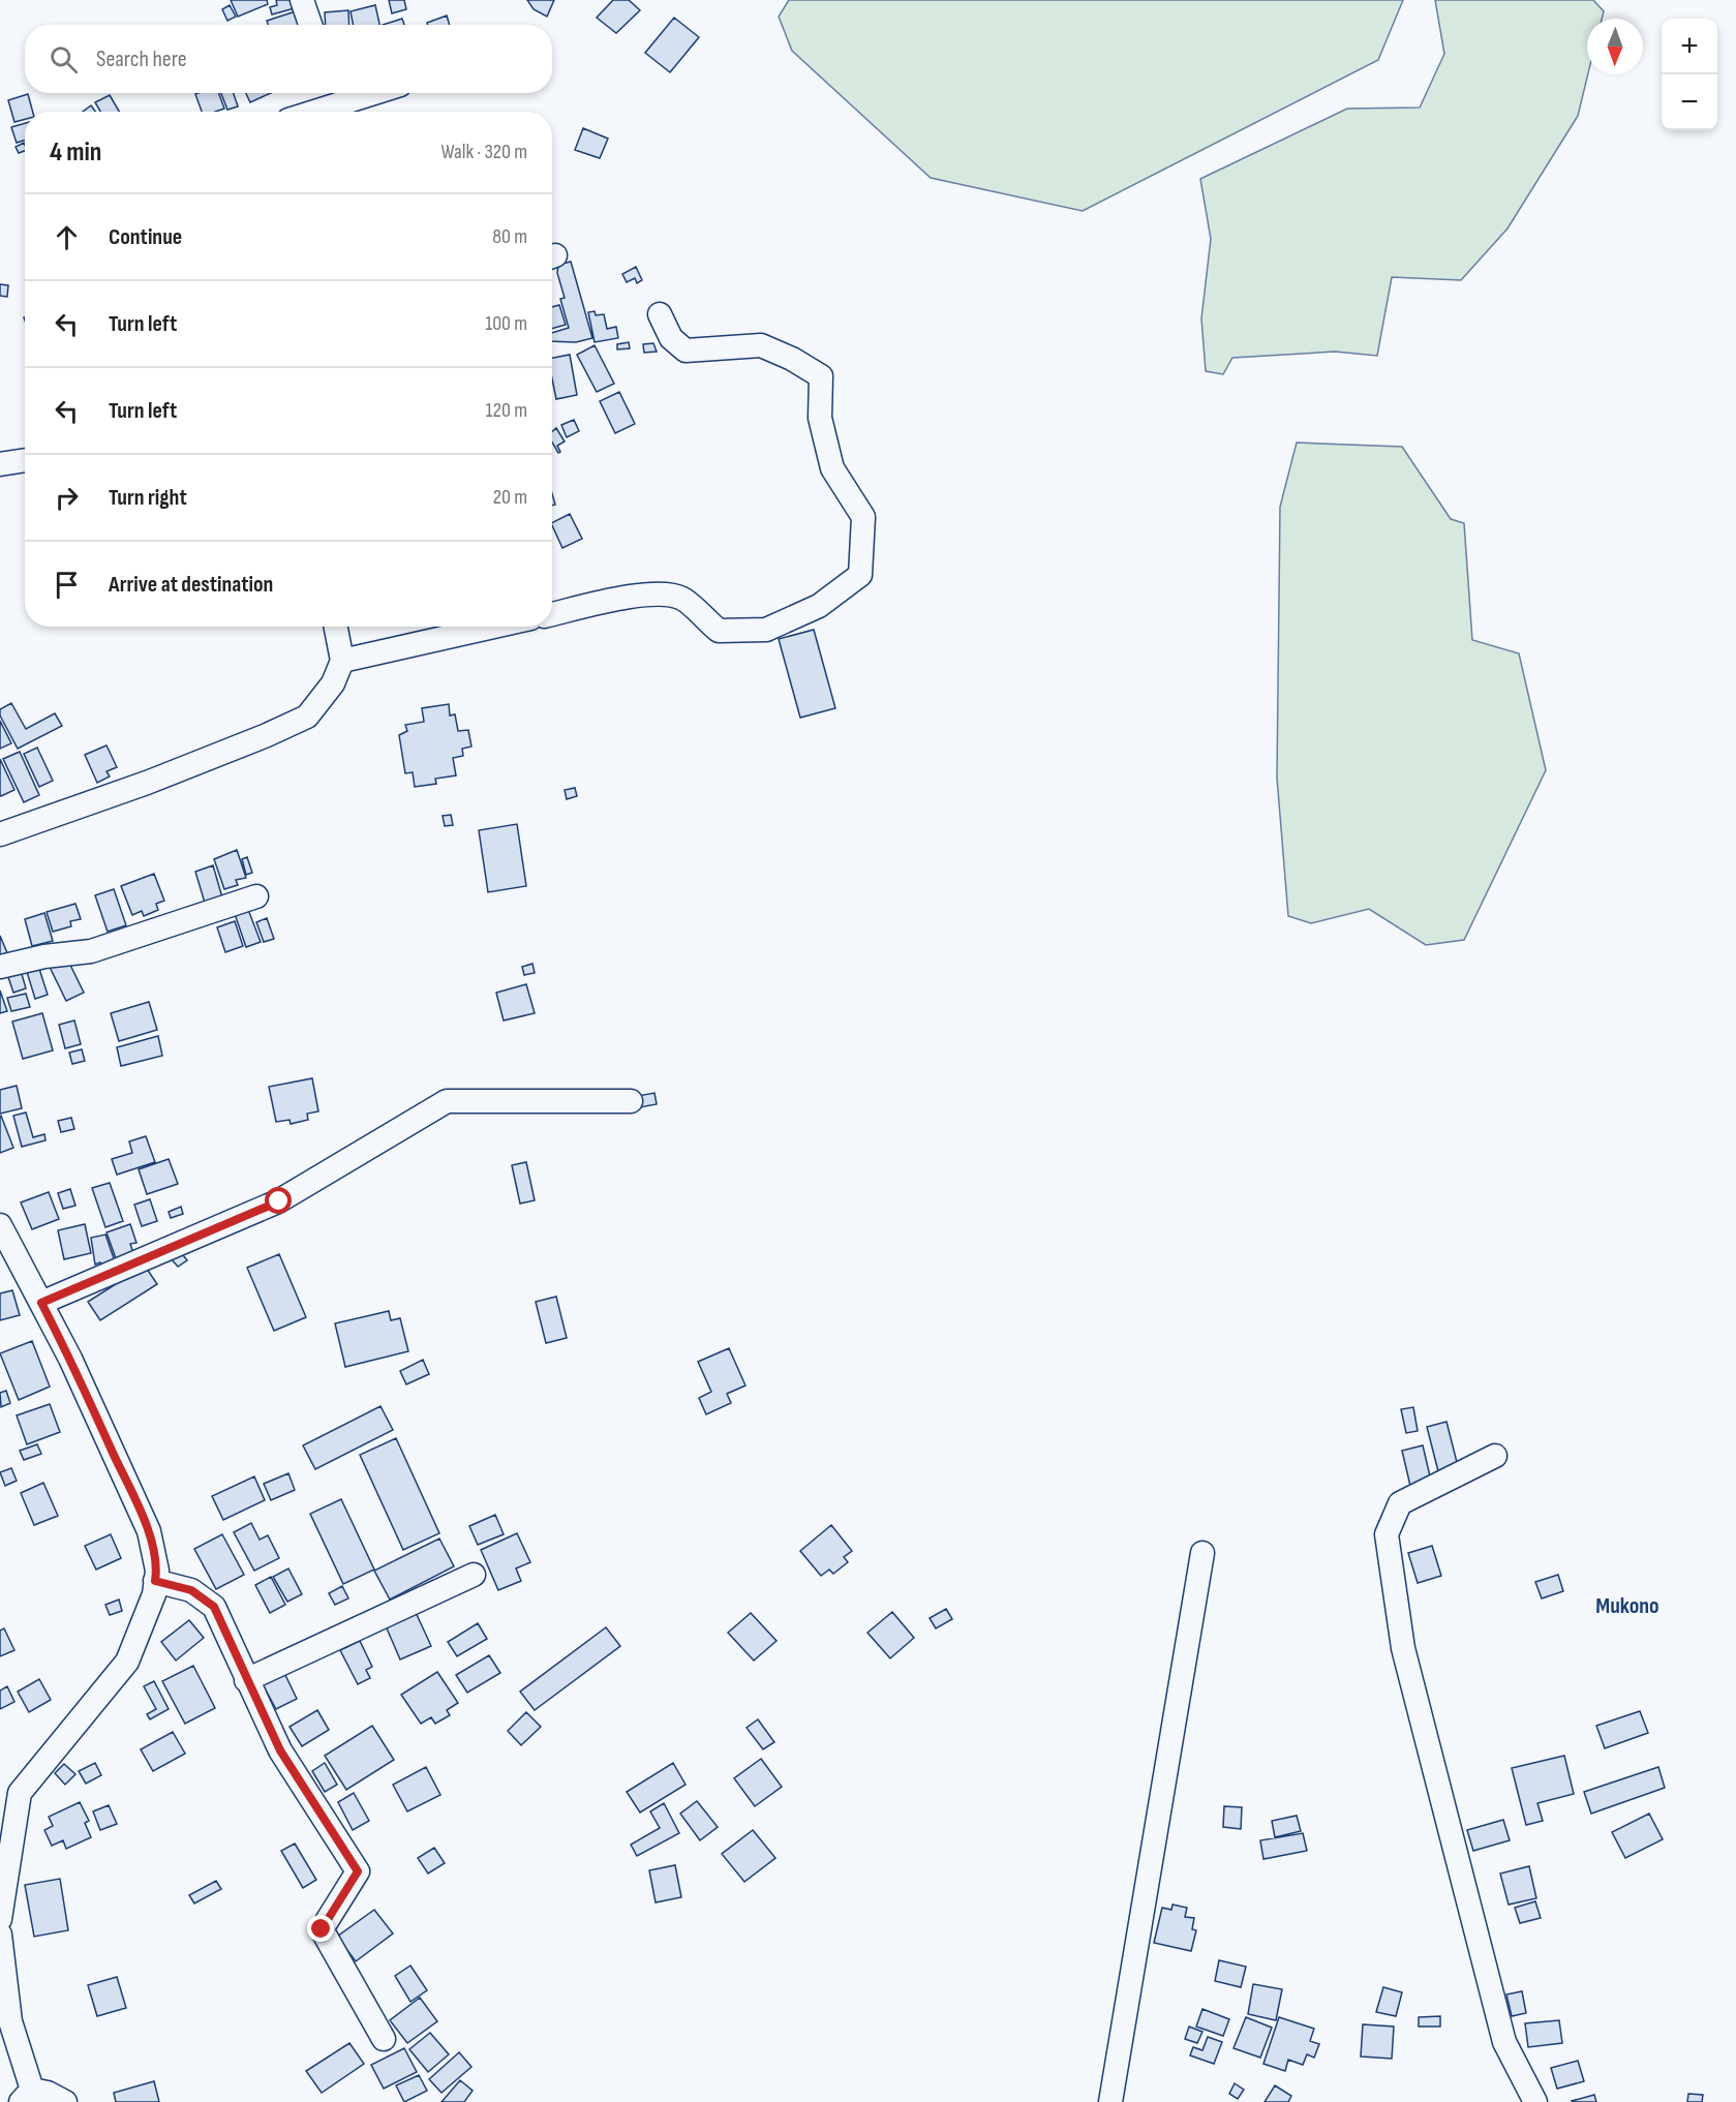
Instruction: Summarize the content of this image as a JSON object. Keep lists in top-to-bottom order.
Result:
{
  "districts": ["Mukono"],
  "north": "bottom",
  "page": {
    "map_buttons": ["+", "−"],
    "search": "Search here",
    "heading": ["4 min", "Walk · 320 m"],
    "list": [
      ["Continue", "80 m"],
      ["Turn left", "100 m"],
      ["Turn left", "120 m"],
      ["Turn right", "20 m"],
      "Arrive at destination"
    ]
  }
}
